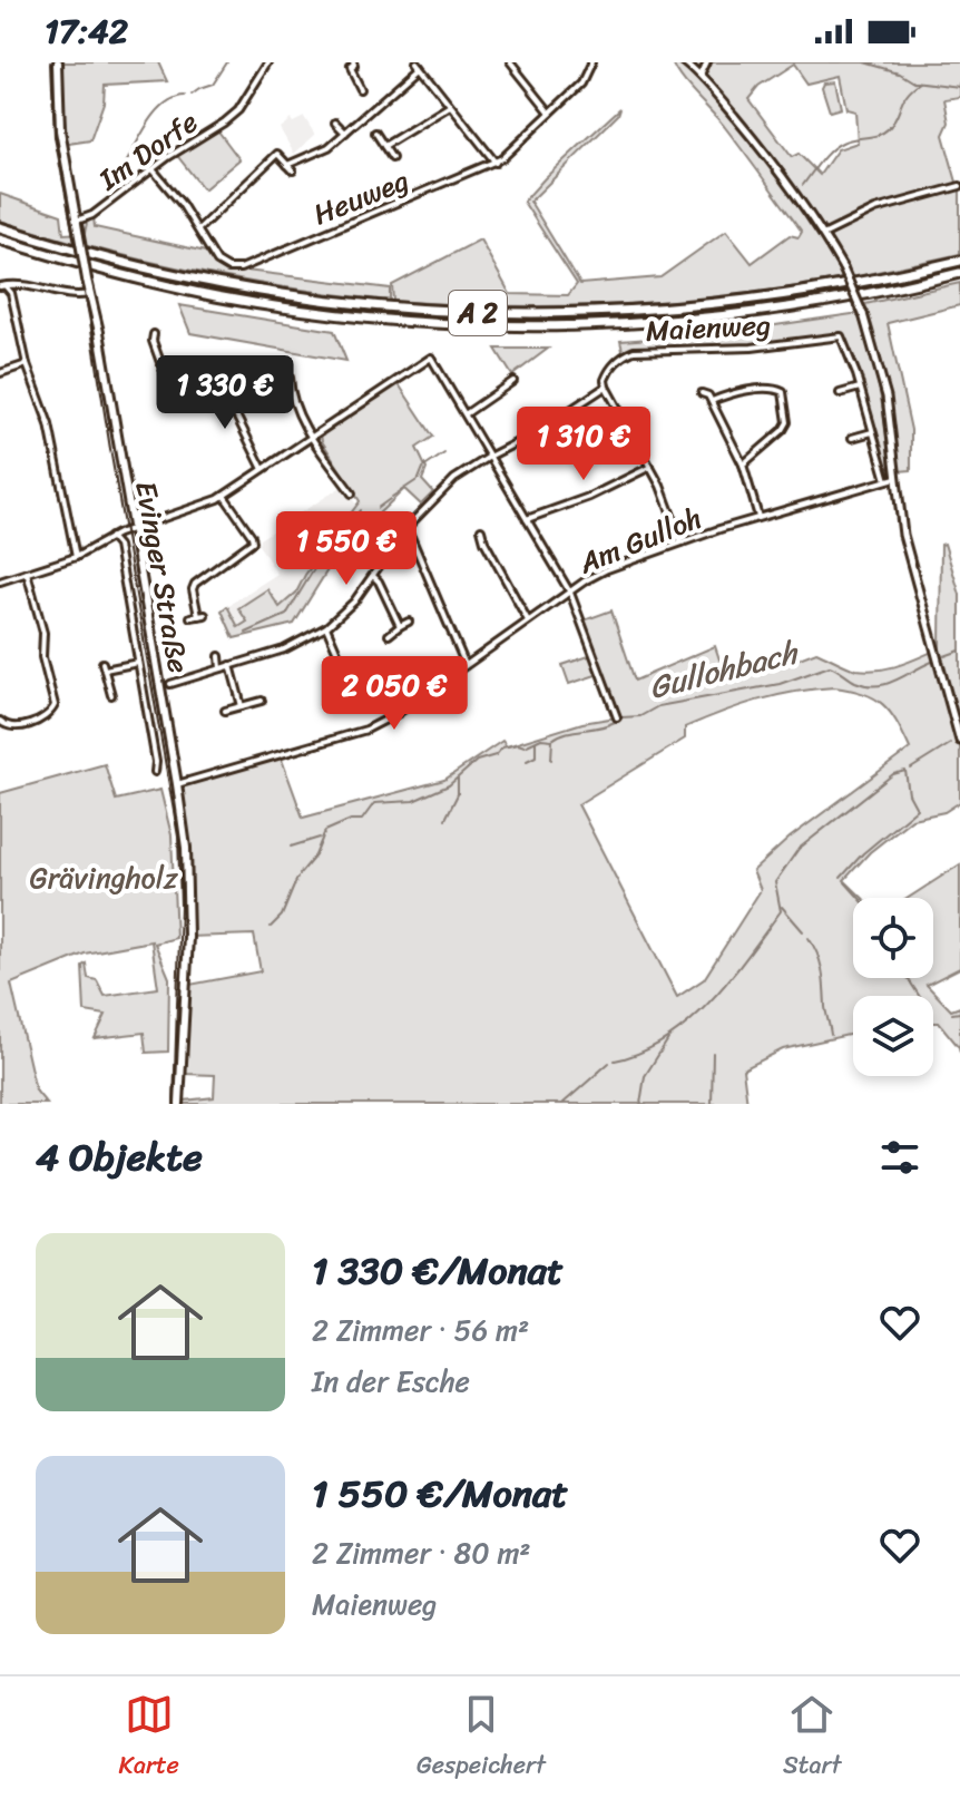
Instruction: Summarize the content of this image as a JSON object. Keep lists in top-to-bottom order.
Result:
{
  "streets": {
    "highway": ["A 2"],
    "main road": ["Evinger Straße"],
    "street": [
      "Im Dorfe",
      "Heuweg",
      "Maienweg",
      "Am Gulloh"
    ]
  },
  "crossings": [
    ["Im Dorfe", "Heuweg"],
    ["Im Dorfe", "Evinger Straße"],
    ["Am Gulloh", "Evinger Straße"]
  ],
  "water": ["Gullohbach"],
  "parks": ["Grävingholz"],
  "page": {
    "status": "17:42",
    "price": [
      "1 330 €",
      "1 310 €",
      "1 550 €",
      "2 050 €"
    ],
    "heading": "4 Objekte",
    "list": [
      {
        "name": "1 330 €/Monat",
        "note": "2 Zimmer · 56 m² · In der Esche"
      },
      {
        "name": "1 550 €/Monat",
        "note": "2 Zimmer · 80 m² · Maienweg"
      }
    ],
    "tabs": ["Karte", "Gespeichert", "Start"]
  }
}
